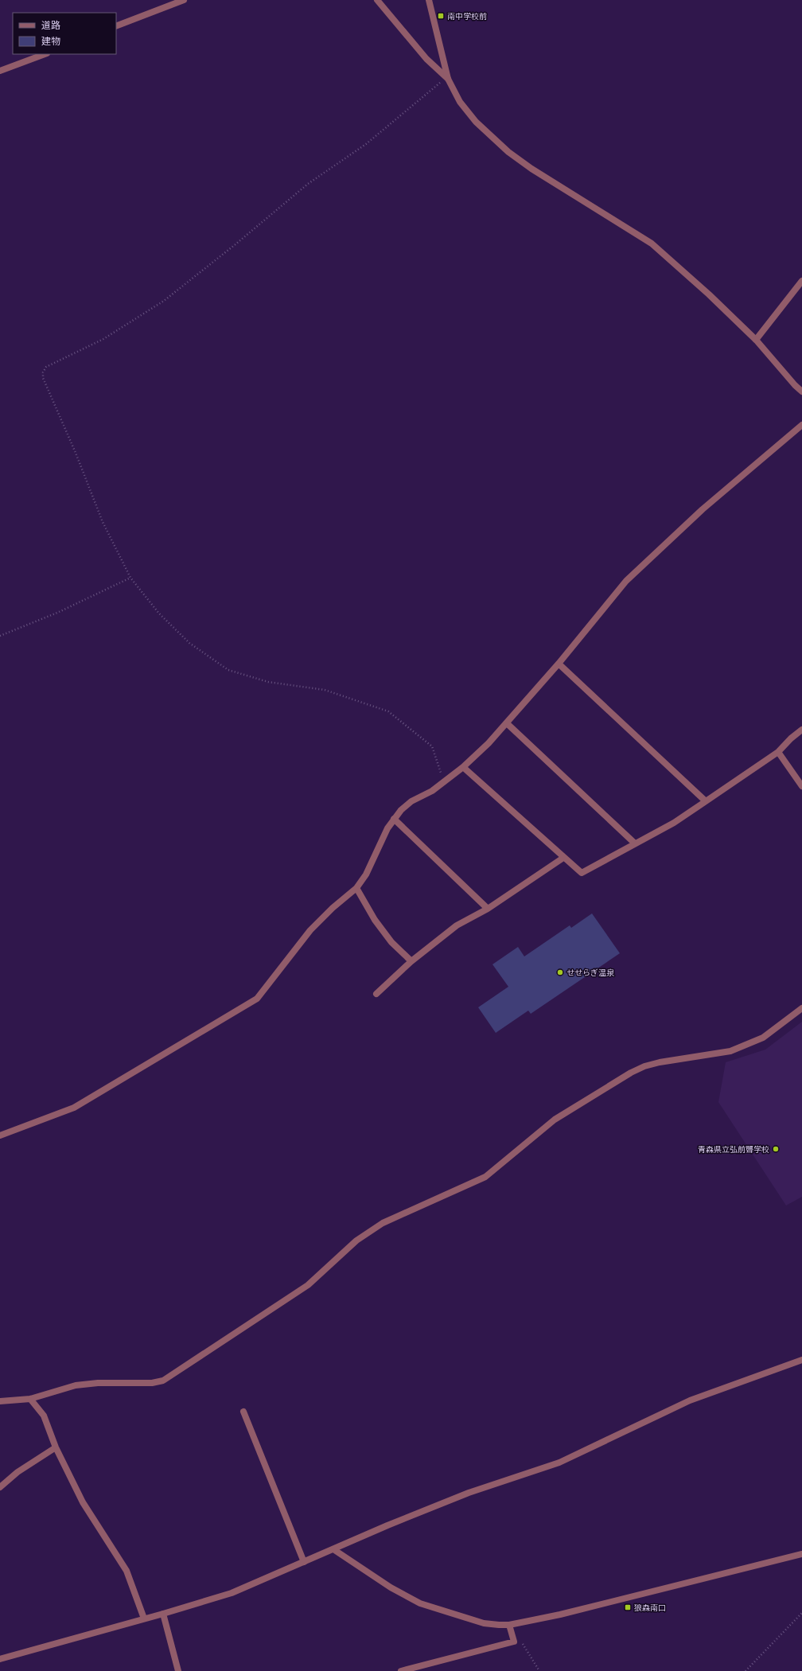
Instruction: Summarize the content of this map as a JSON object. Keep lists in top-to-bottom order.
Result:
{
  "places": {
    "transit": ["南中学校前", "狼森南口"],
    "other": ["せせらぎ温泉", "青森県立弘前聾学校"]
  },
  "legend": ["道路", "建物"]
}
